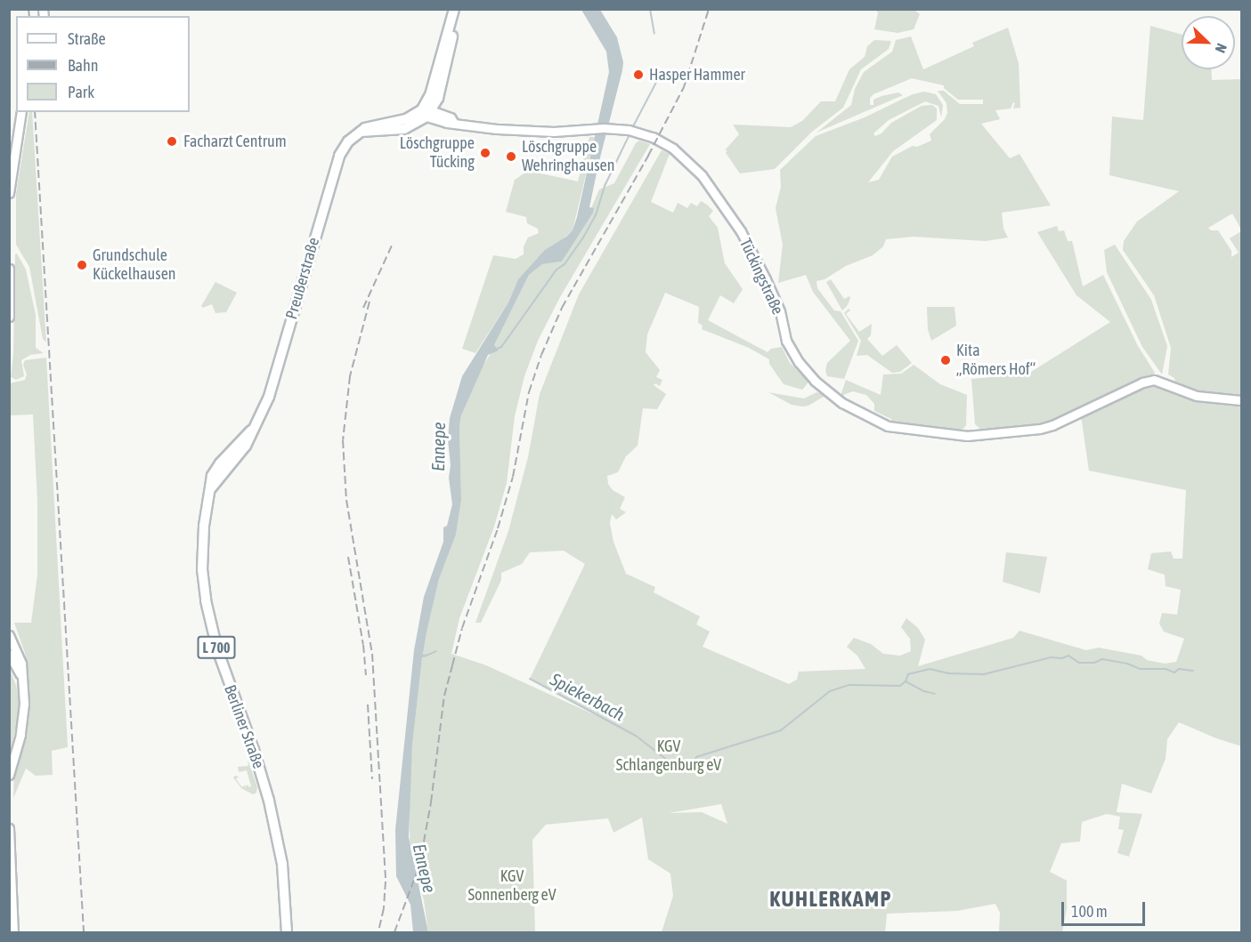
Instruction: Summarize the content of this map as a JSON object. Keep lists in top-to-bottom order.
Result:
{
  "streets": {
    "main road": ["Preußerstraße", "L 700", "Berliner Straße"],
    "street": ["Tückingstraße"]
  },
  "crossings": [
    ["Tückingstraße", "Preußerstraße"],
    ["Preußerstraße", "Berliner Straße"]
  ],
  "districts": ["KUHLERKAMP"],
  "water": ["Ennepe", "Spiekerbach"],
  "parks": ["KGV Schlangenburg eV", "KGV Sonnenberg eV"],
  "places": [
    "Hasper Hammer",
    "Facharzt Centrum",
    "Löschgruppe Tücking",
    "Löschgruppe Wehringhausen",
    "Grundschule Kückelhausen",
    "Kita „Römers Hof“"
  ],
  "legend": ["Straße", "Bahn", "Park"],
  "scale_bar": "100 m",
  "north": "bottom right"
}
